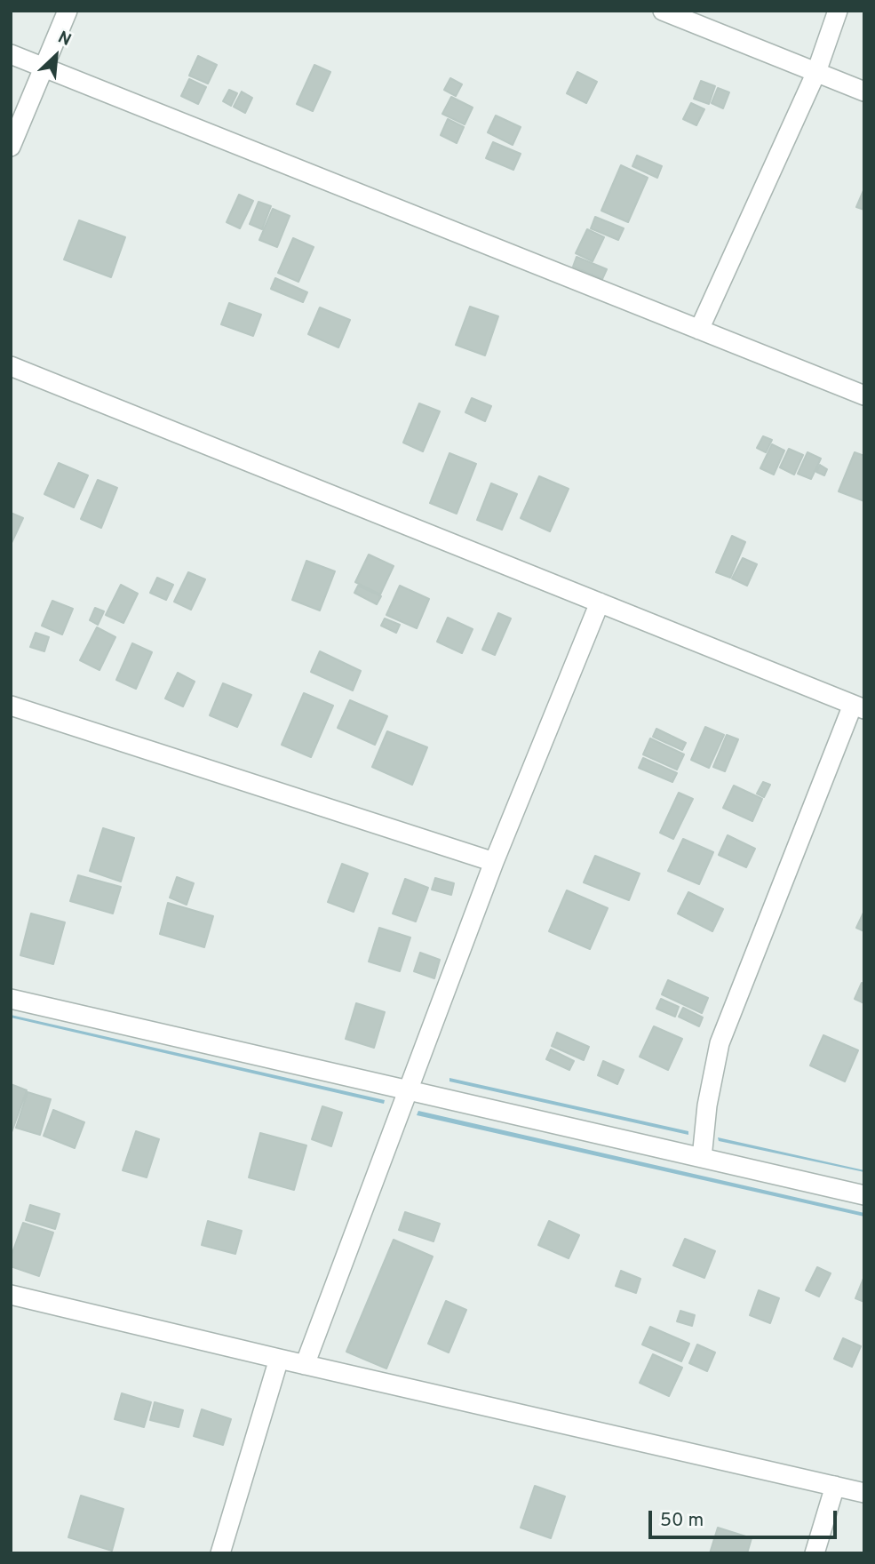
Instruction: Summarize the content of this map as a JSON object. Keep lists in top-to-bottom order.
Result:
{
  "scale_bar": "50 m",
  "north": "top right"
}
